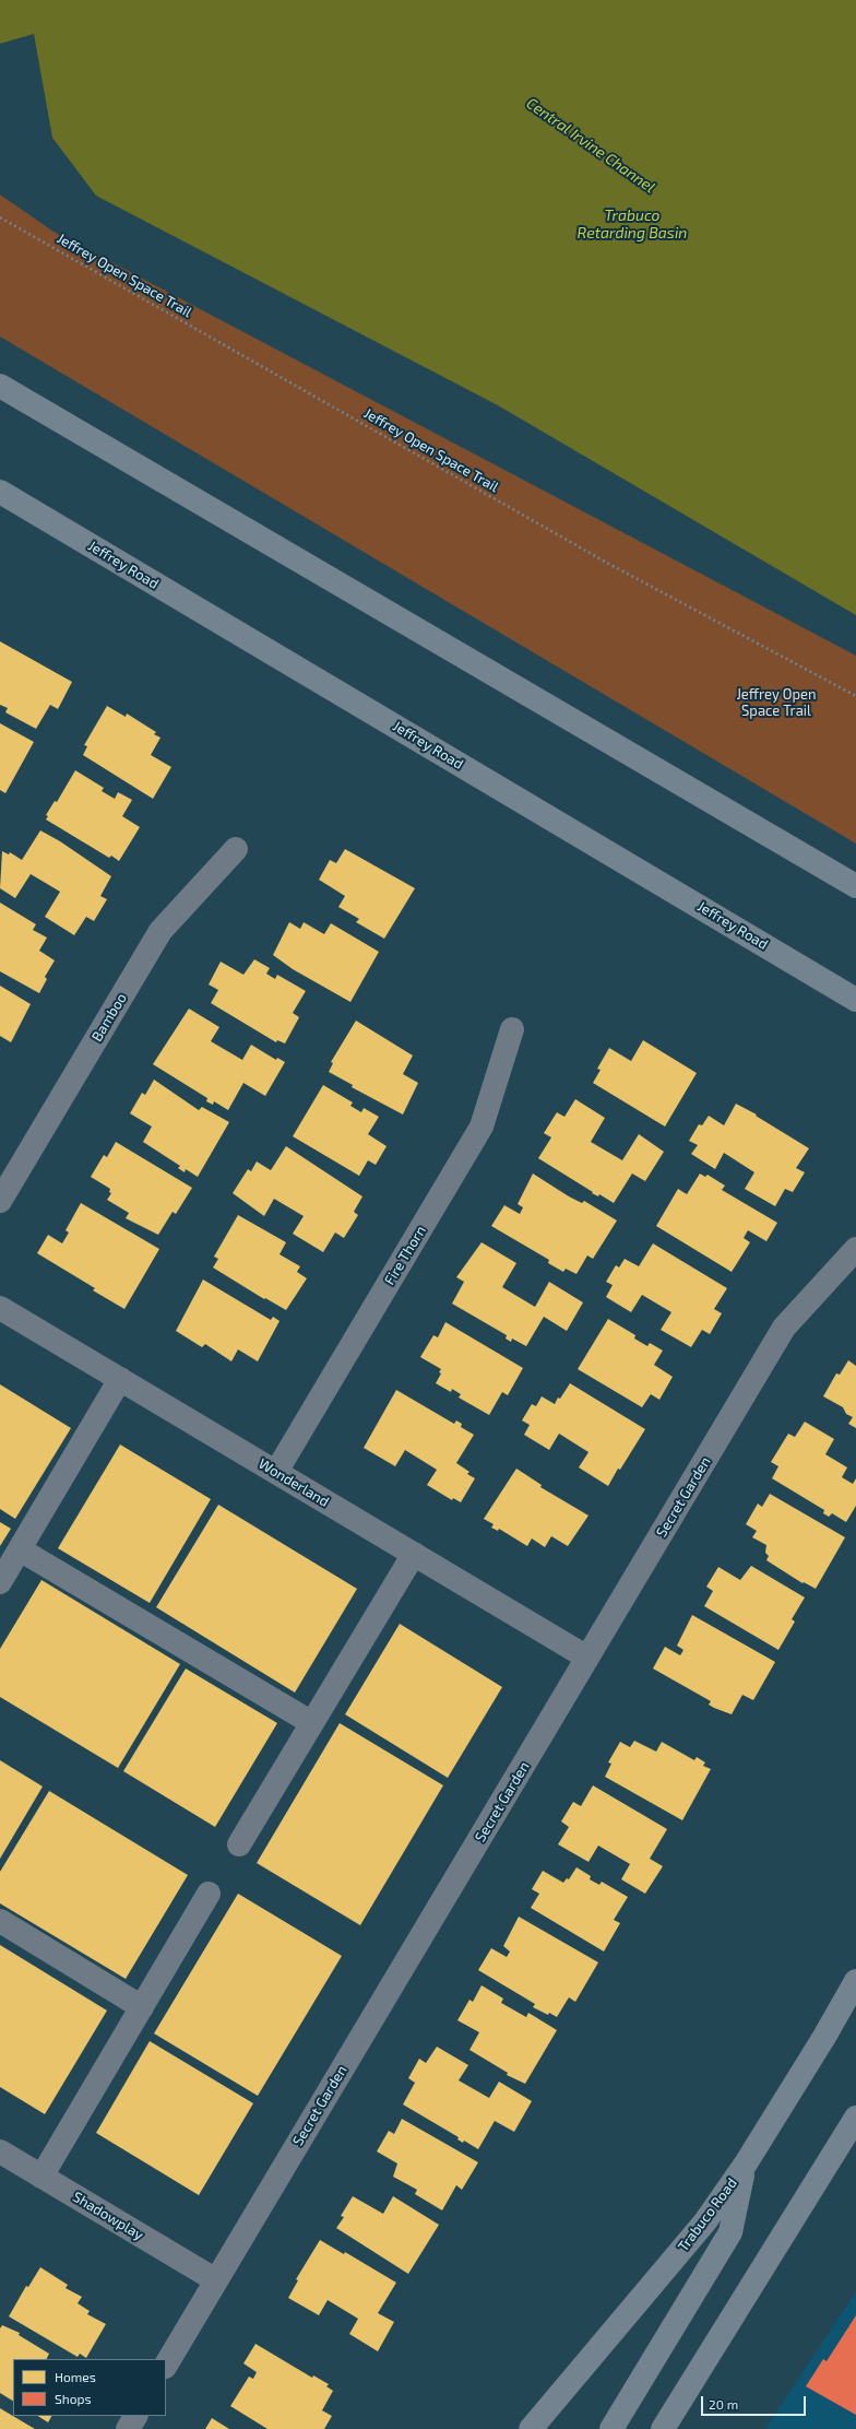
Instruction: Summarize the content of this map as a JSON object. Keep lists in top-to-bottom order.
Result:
{
  "streets": {
    "main road": ["Jeffrey Road", "Trabuco Road"],
    "street": [
      "Bamboo",
      "Fire Thorn",
      "Wonderland",
      "Secret Garden",
      "Shadowplay"
    ],
    "path": ["Jeffrey Open Space Trail"]
  },
  "crossings": [
    ["Fire Thorn", "Wonderland"],
    ["Wonderland", "Secret Garden"],
    ["Secret Garden", "Shadowplay"]
  ],
  "water": ["Central Irvine Channel", "Trabuco Retarding Basin"],
  "parks": ["Jeffrey Open Space Trail"],
  "legend": ["Homes", "Shops"],
  "scale_bar": "20 m"
}
